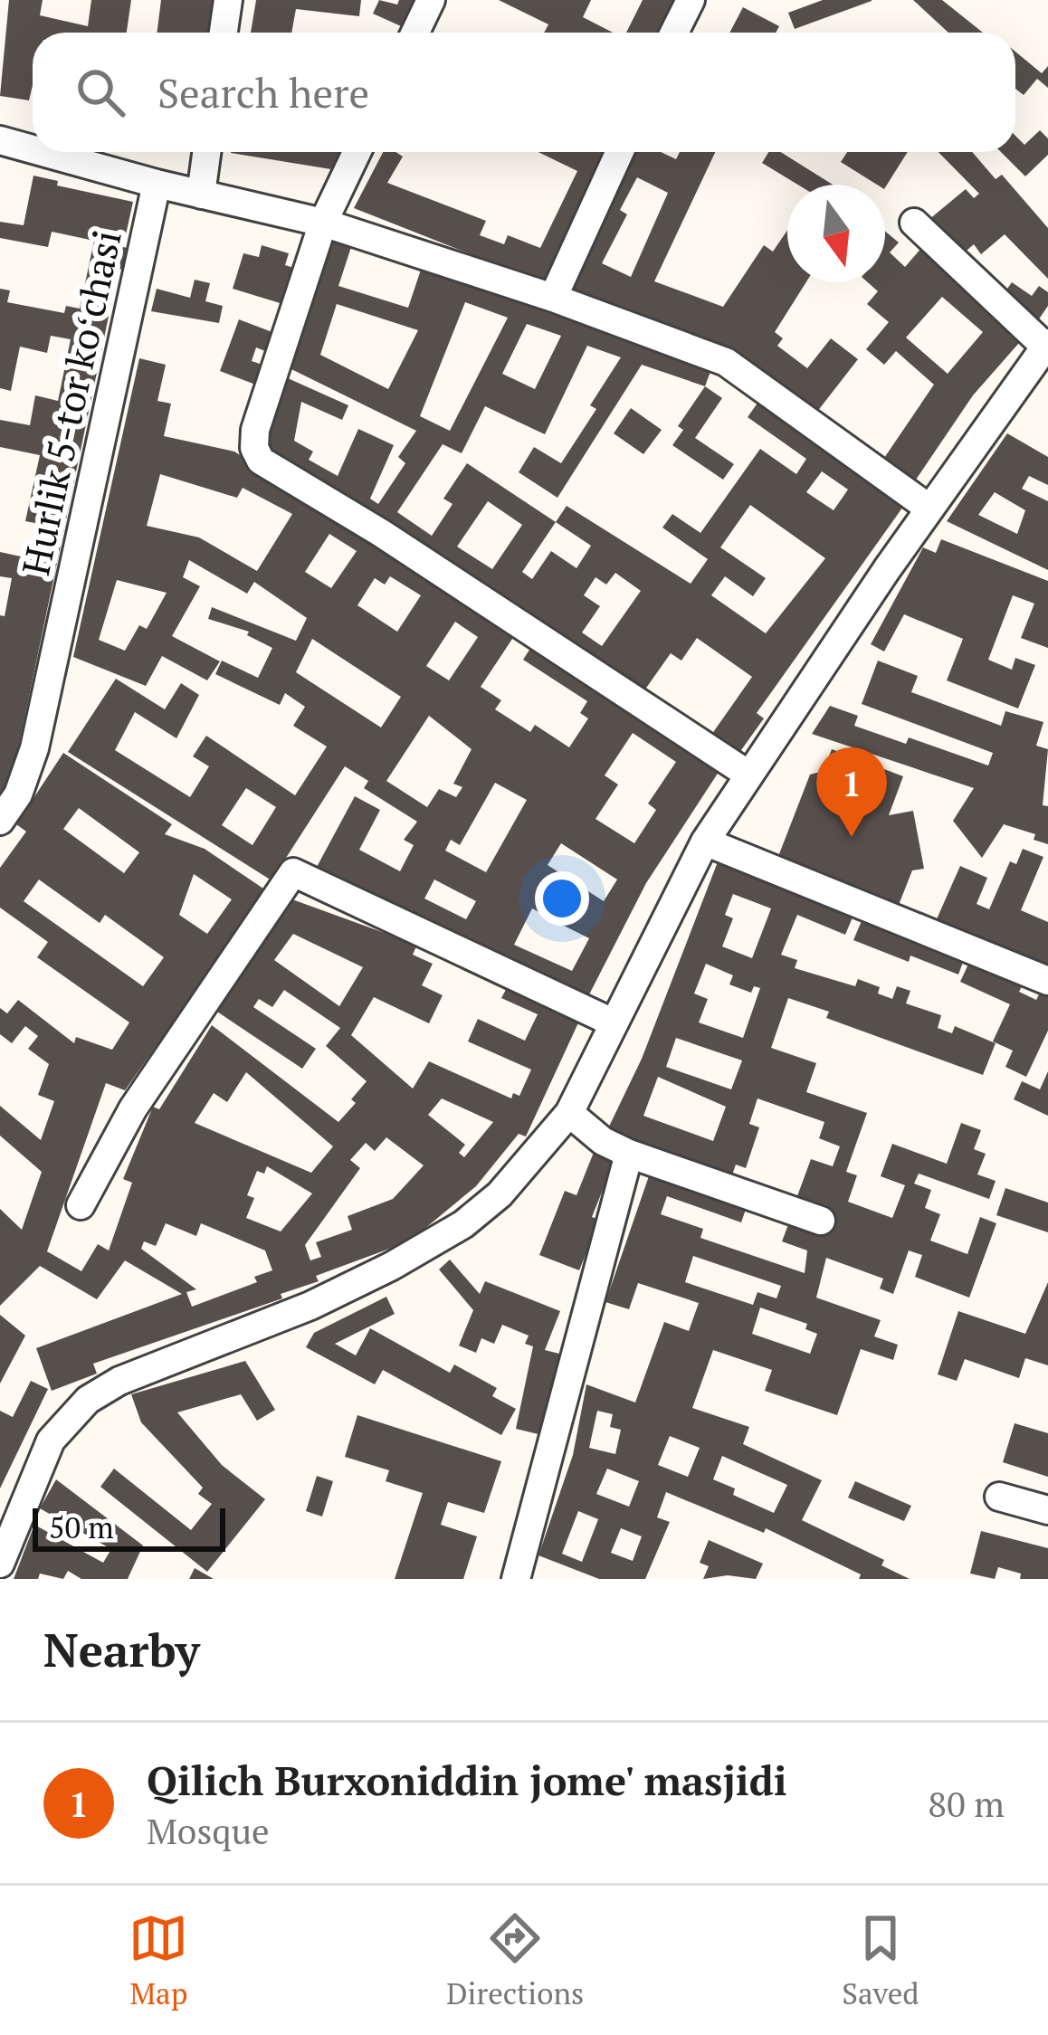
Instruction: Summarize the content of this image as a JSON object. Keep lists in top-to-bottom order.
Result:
{
  "streets": {
    "street": ["Hurlik 5-tor koʻchasi"]
  },
  "scale_bar": "50 m",
  "north": "bottom",
  "page": {
    "search": "Search here",
    "pins": "1",
    "scale": "50 m",
    "heading": "Nearby",
    "list": [
      {
        "mark": "1",
        "name": "Qilich Burxoniddin jome' masjidi",
        "note": "Mosque",
        "value": "80 m"
      }
    ],
    "nav": ["Map", "Directions", "Saved"]
  }
}
